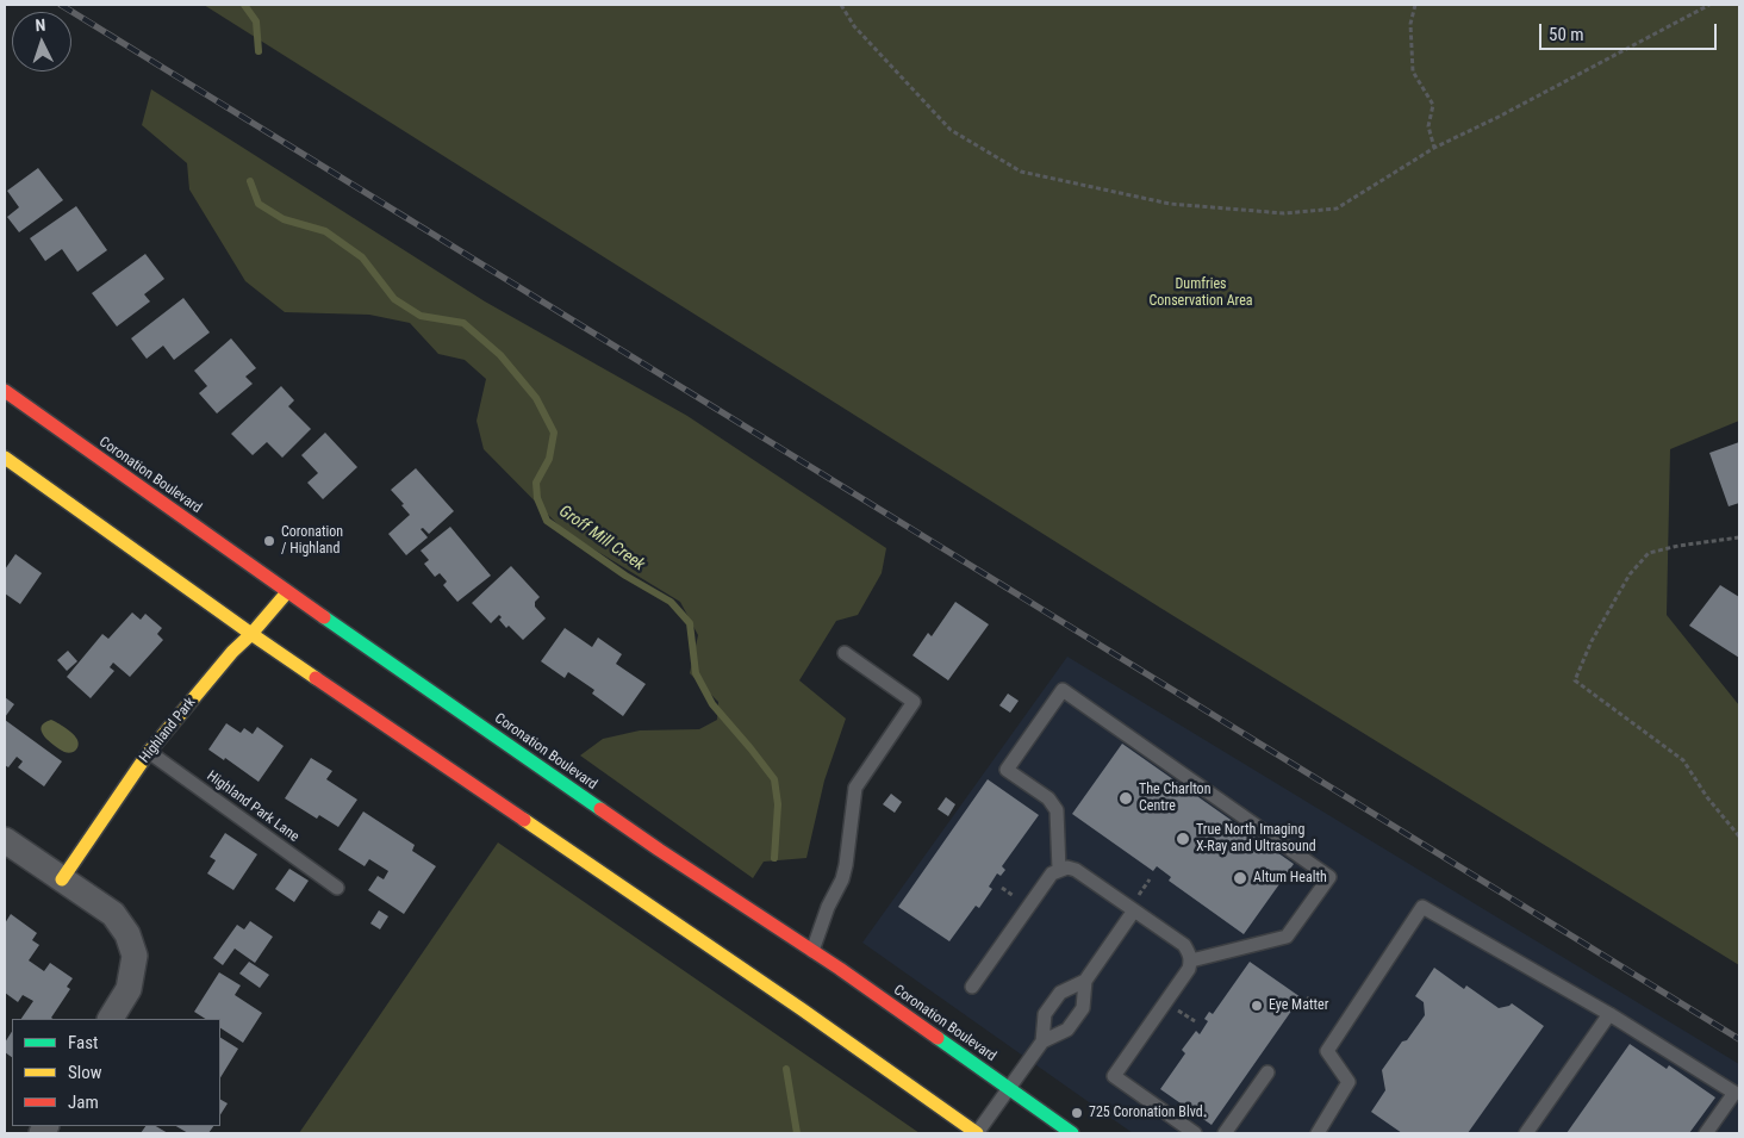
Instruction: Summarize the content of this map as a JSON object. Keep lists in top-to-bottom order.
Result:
{
  "streets": {
    "main road": ["Coronation Boulevard", "Highland Park"],
    "lane": ["Highland Park Lane"]
  },
  "crossings": [
    ["Coronation Boulevard", "Highland Park"],
    ["Highland Park", "Highland Park Lane"]
  ],
  "water": ["Groff Mill Creek"],
  "parks": ["Dumfries Conservation Area"],
  "places": [
    "Coronation / Highland",
    "The Charlton Centre",
    "True North Imaging X-Ray and Ultrasound",
    "Altum Health",
    "Eye Matter",
    "725 Coronation Blvd."
  ],
  "legend": ["Fast", "Slow", "Jam"],
  "scale_bar": "50 m",
  "north": "top"
}
